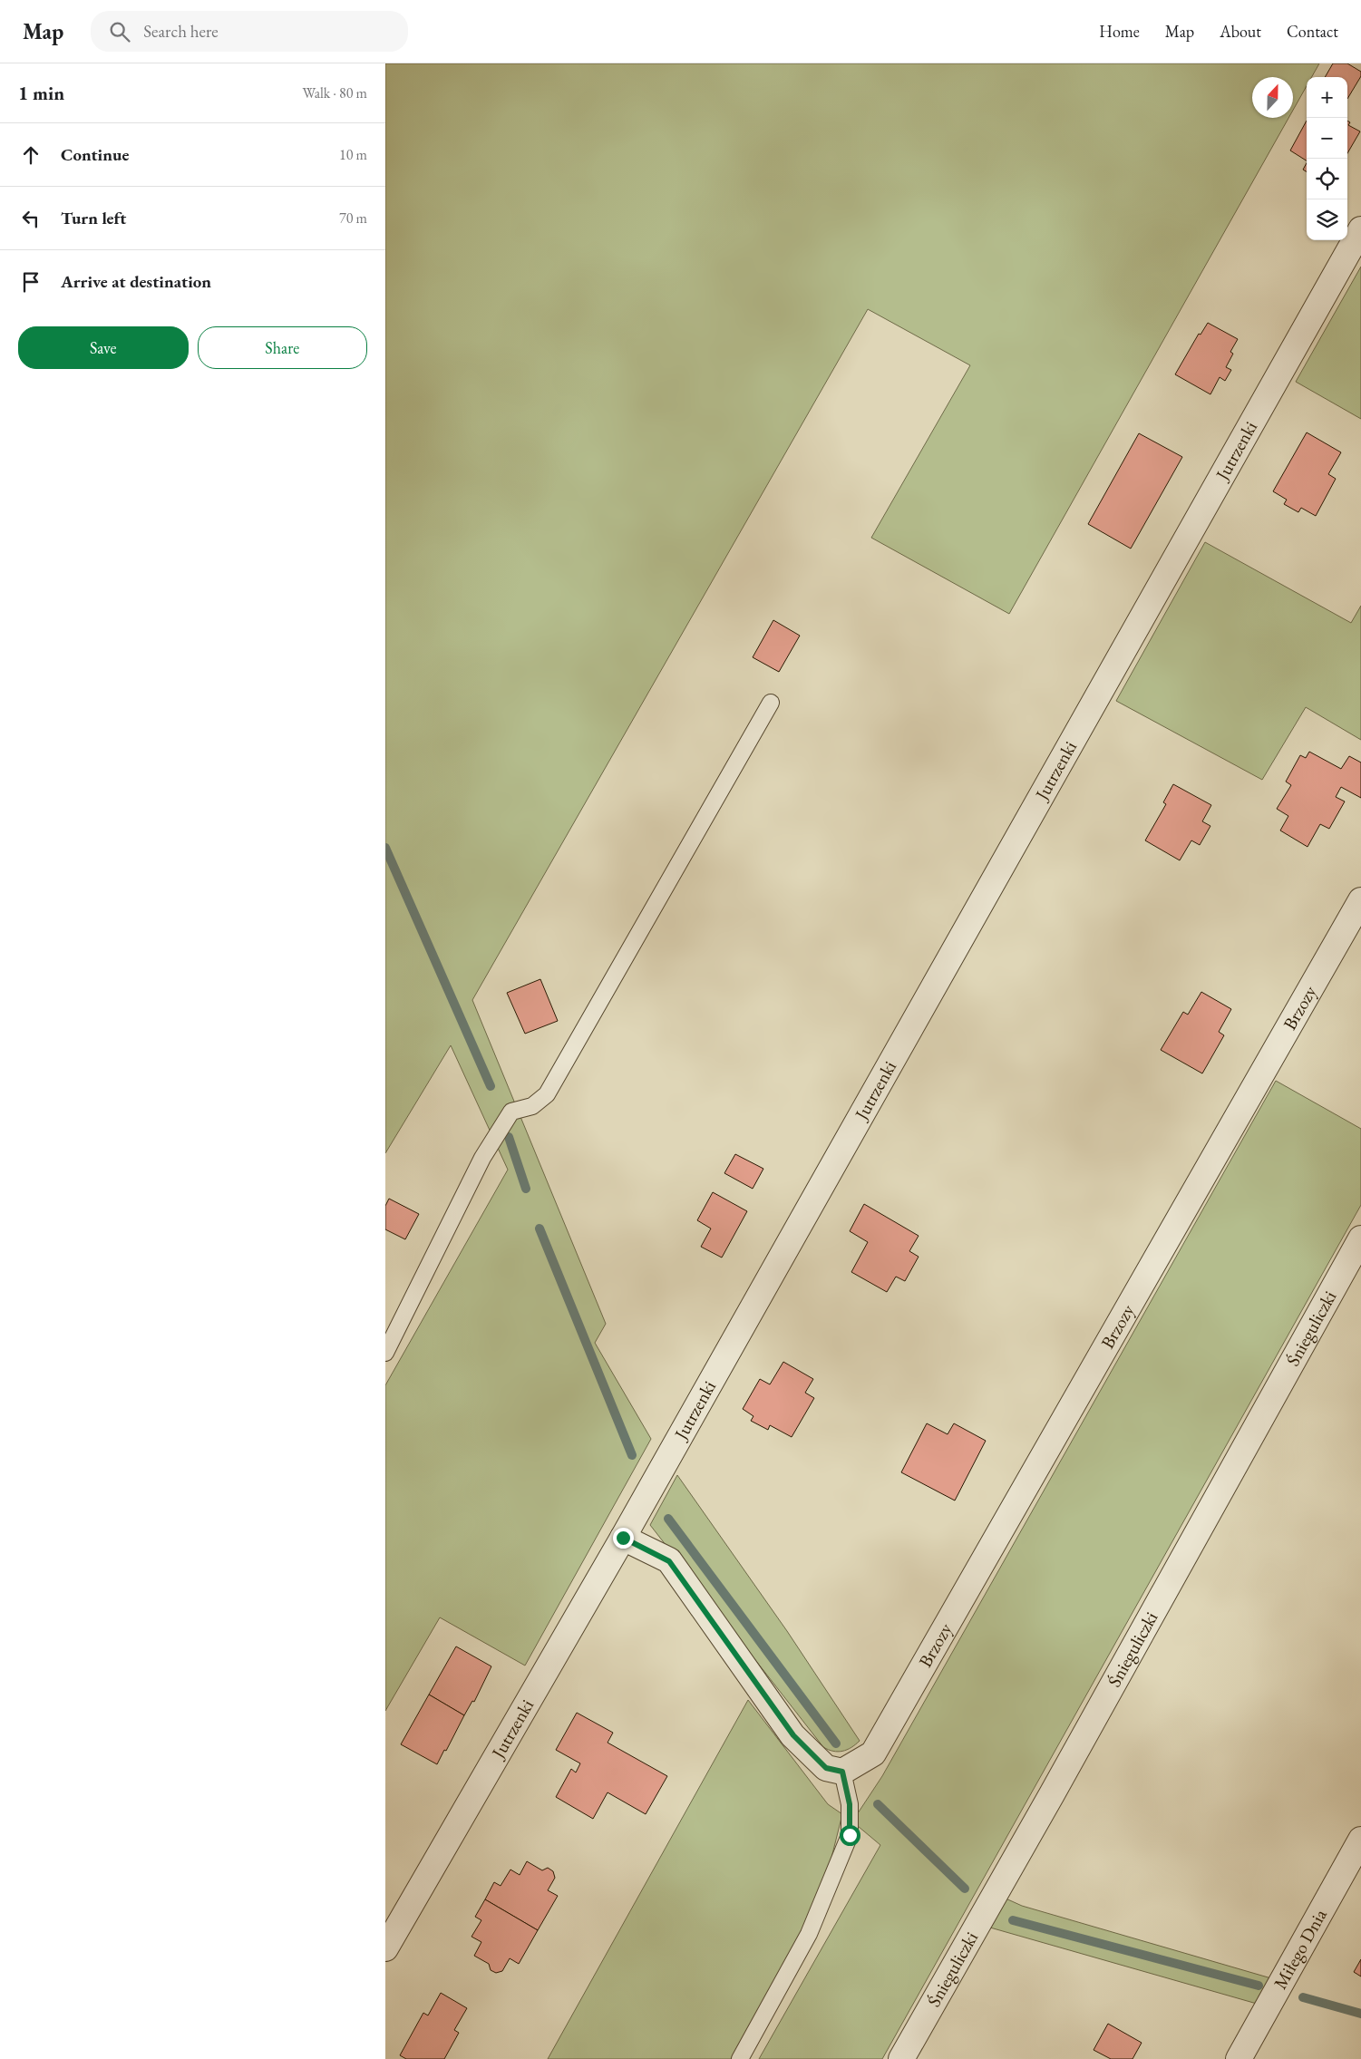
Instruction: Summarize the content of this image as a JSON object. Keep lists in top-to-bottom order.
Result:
{
  "streets": {
    "street": [
      "Jutrzenki",
      "Brzozy",
      "Śnieguliczki",
      "Miłego Dnia"
    ]
  },
  "north": "top",
  "page": {
    "header": "Map",
    "search": "Search here",
    "nav": [
      "Home",
      "Map",
      "About",
      "Contact"
    ],
    "heading": ["1 min", "Walk · 80 m"],
    "map_buttons": ["+", "−"],
    "list": [
      ["Continue", "10 m"],
      ["Turn left", "70 m"],
      "Arrive at destination"
    ],
    "buttons": ["Save", "Share"]
  }
}
